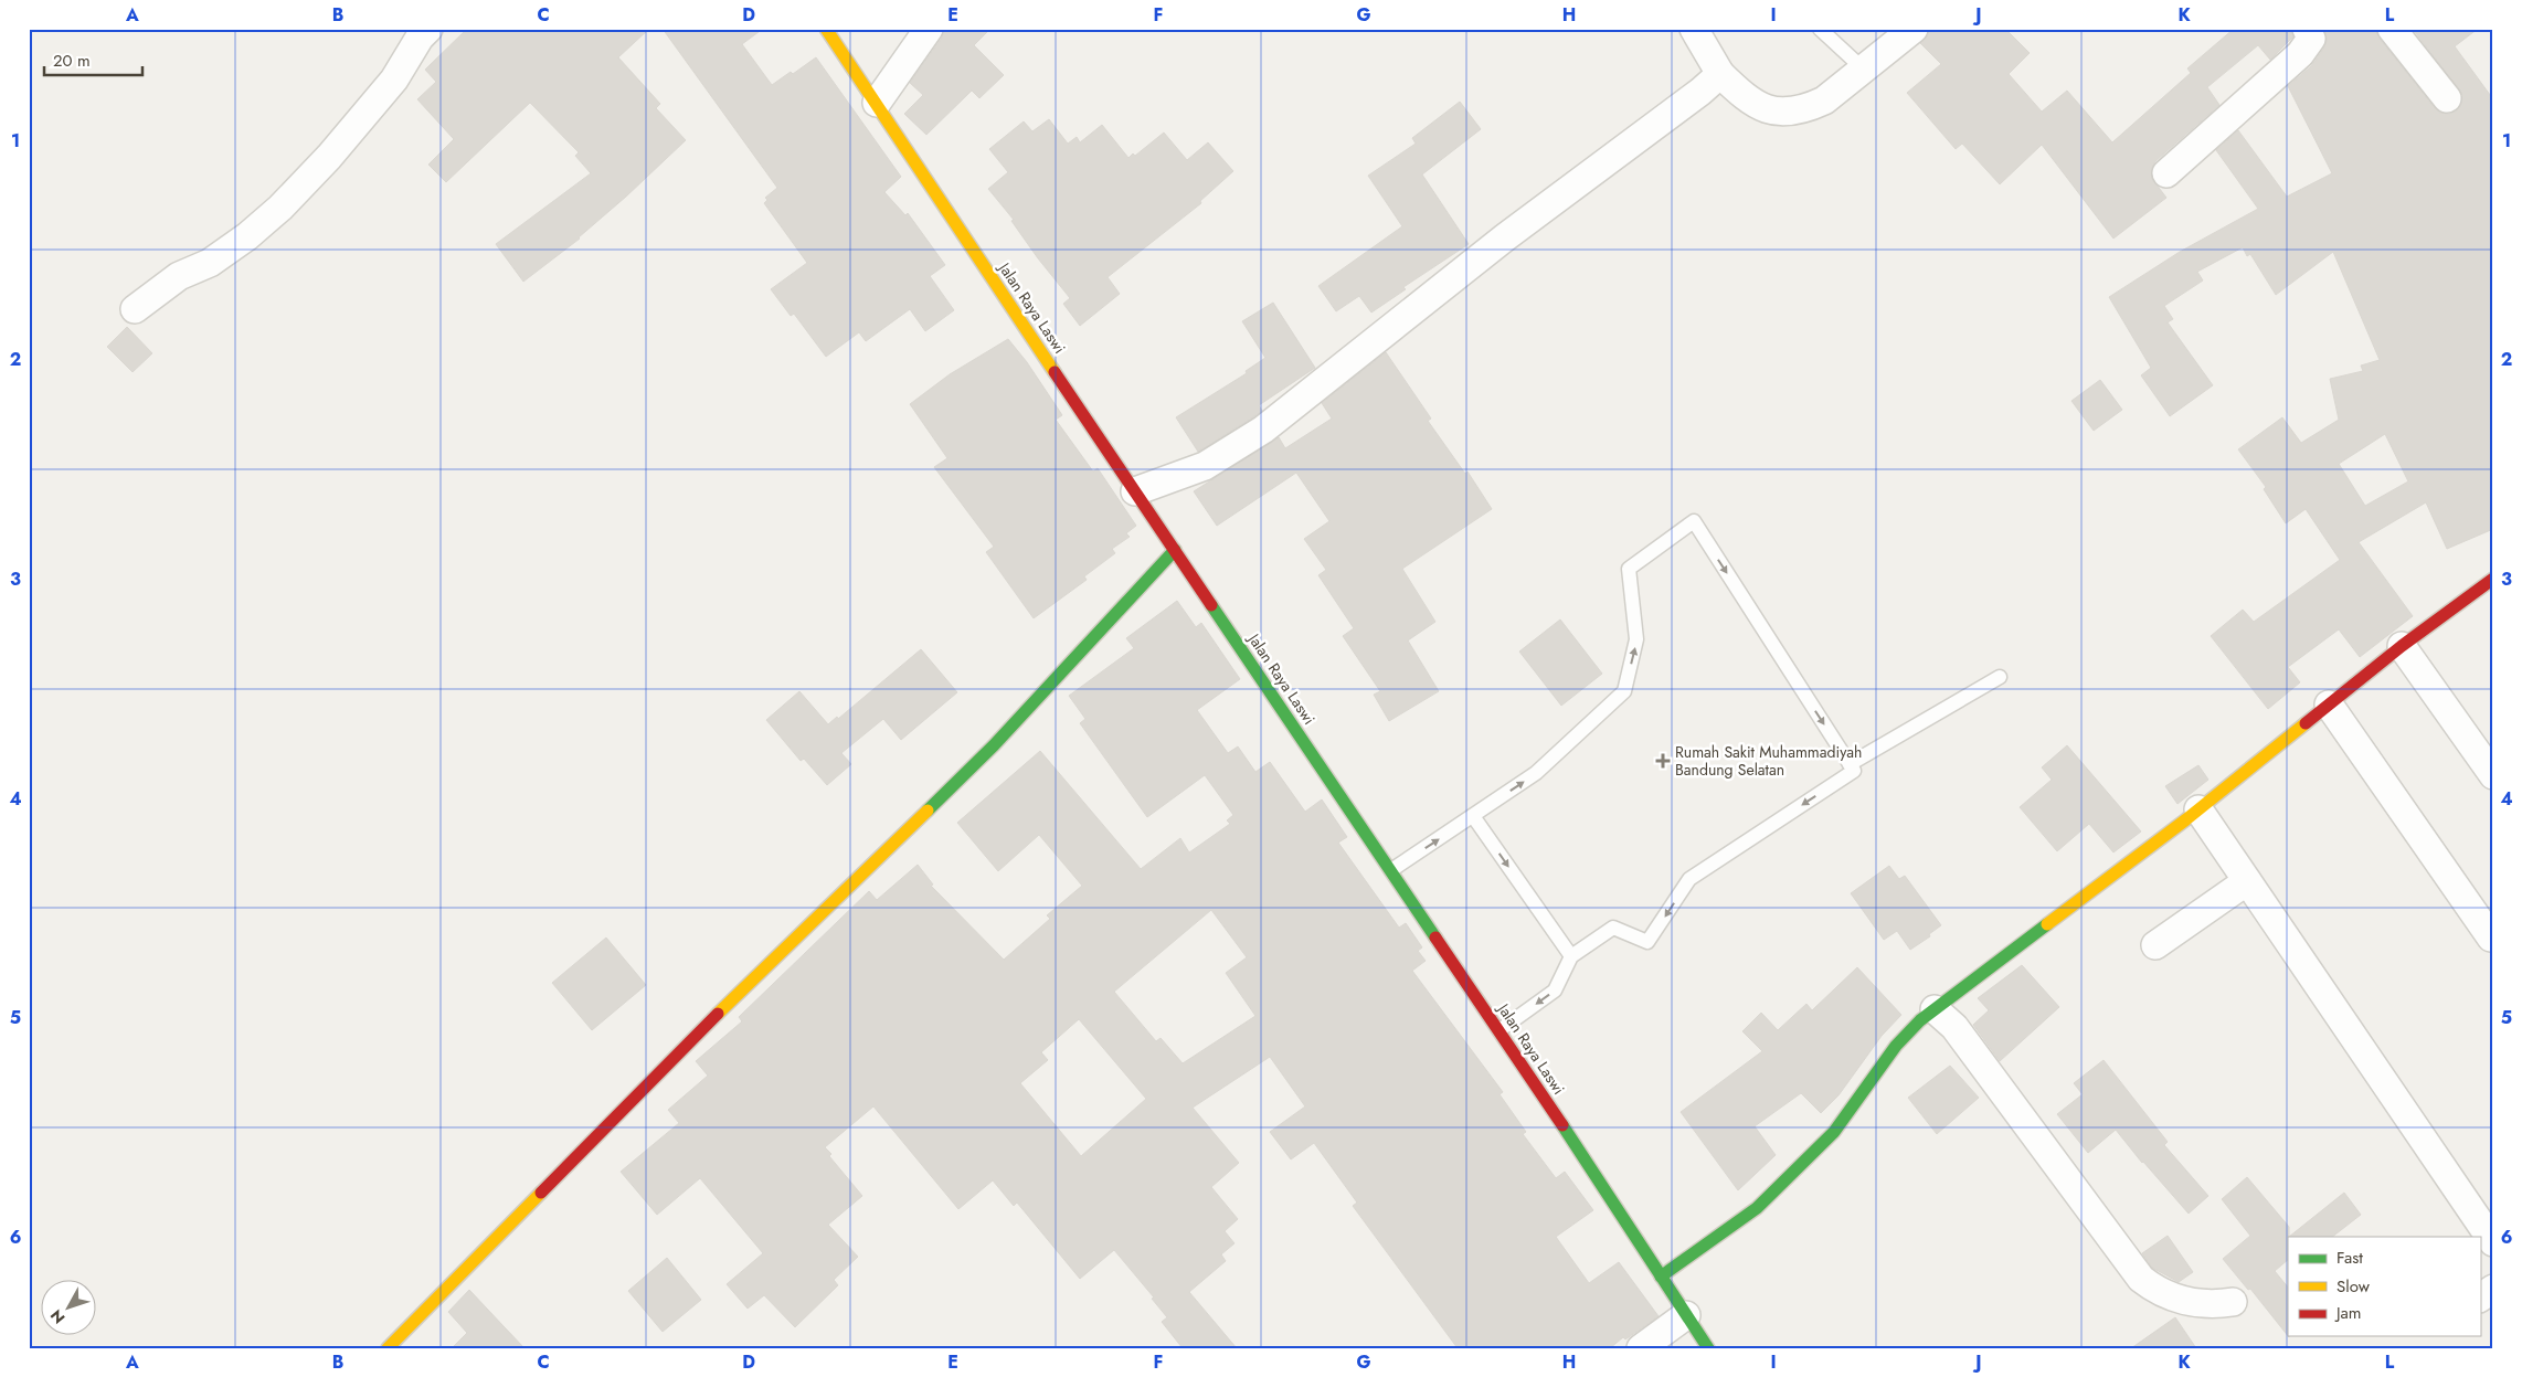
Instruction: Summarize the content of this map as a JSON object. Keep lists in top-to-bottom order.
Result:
{
  "streets": {
    "street": ["Jalan Raya Laswi"]
  },
  "places": {
    "health": ["Rumah Sakit Muhammadiyah Bandung Selatan"]
  },
  "legend": ["Fast", "Slow", "Jam"],
  "scale_bar": "20 m",
  "north": "bottom left",
  "grid": {
    "columns": [
      "A",
      "B",
      "C",
      "D",
      "E",
      "F",
      "G",
      "H",
      "I",
      "J",
      "K",
      "L"
    ],
    "rows": [
      "1",
      "2",
      "3",
      "4",
      "5",
      "6"
    ]
  }
}
